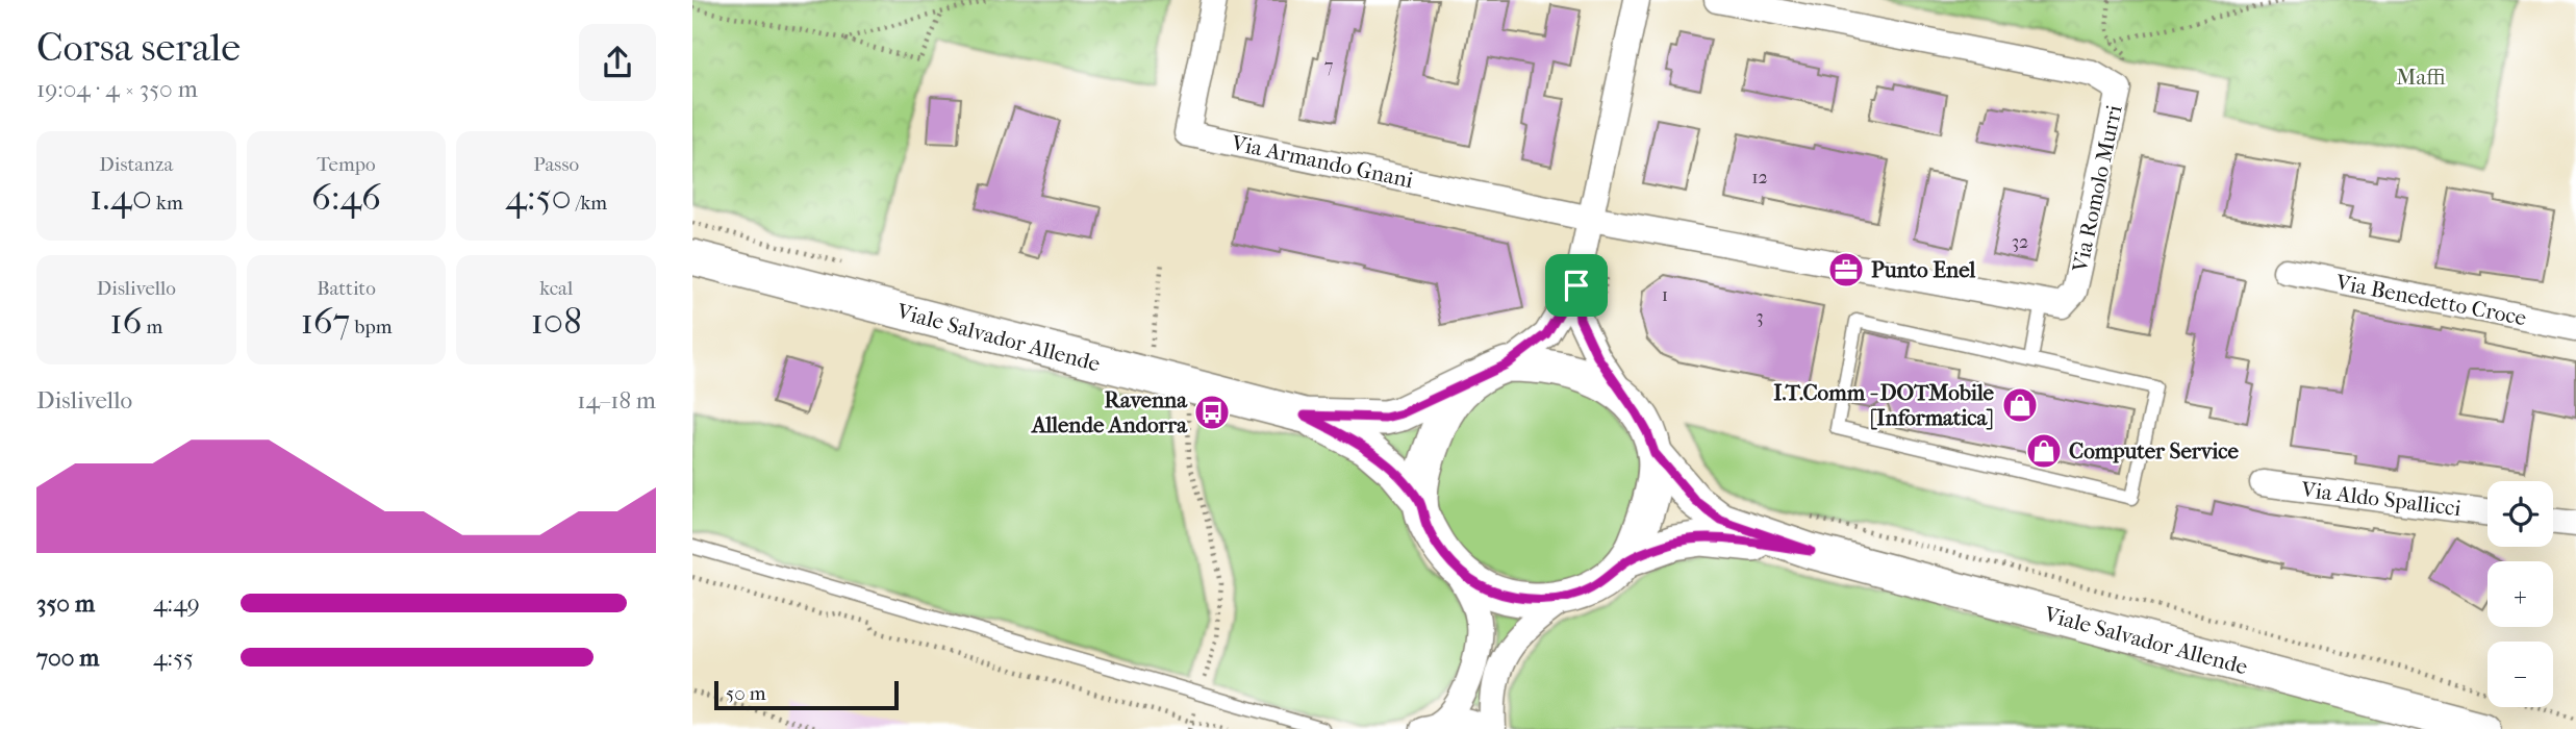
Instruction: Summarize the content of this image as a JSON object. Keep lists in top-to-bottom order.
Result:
{
  "streets": {
    "main road": ["Viale Salvador Allende"],
    "street": [
      "Via Armando Gnani",
      "Via Romolo Murri",
      "Via Benedetto Croce",
      "Via Aldo Spallicci"
    ]
  },
  "crossings": [
    ["Via Armando Gnani", "Via Romolo Murri"]
  ],
  "parks": ["Maffi"],
  "places": {
    "office": ["Punto Enel"],
    "shop": ["I.T.Comm - DOTMobile [Informatica]", "Computer Service"],
    "bus stop": ["Ravenna Allende Andorra"]
  },
  "house_numbers": [
    "7",
    "12",
    "32",
    "1",
    "3"
  ],
  "scale_bar": "50 m",
  "page": {
    "heading": ["Corsa serale", "19:04 · 4 × 350 m"],
    "stats": [
      ["Distanza", "1.40 km"],
      ["Tempo", "6:46"],
      ["Passo", "4:50 /km"],
      ["Dislivello", "16 m"],
      ["Battito", "167 bpm"],
      ["kcal", "108"]
    ],
    "chart": ["Dislivello", "14–18 m"],
    "map_buttons": ["+", "−"],
    "list": [
      {
        "name": "350 m",
        "note": "4:49"
      },
      {
        "name": "700 m",
        "note": "4:55"
      }
    ],
    "scale": "50 m"
  }
}
